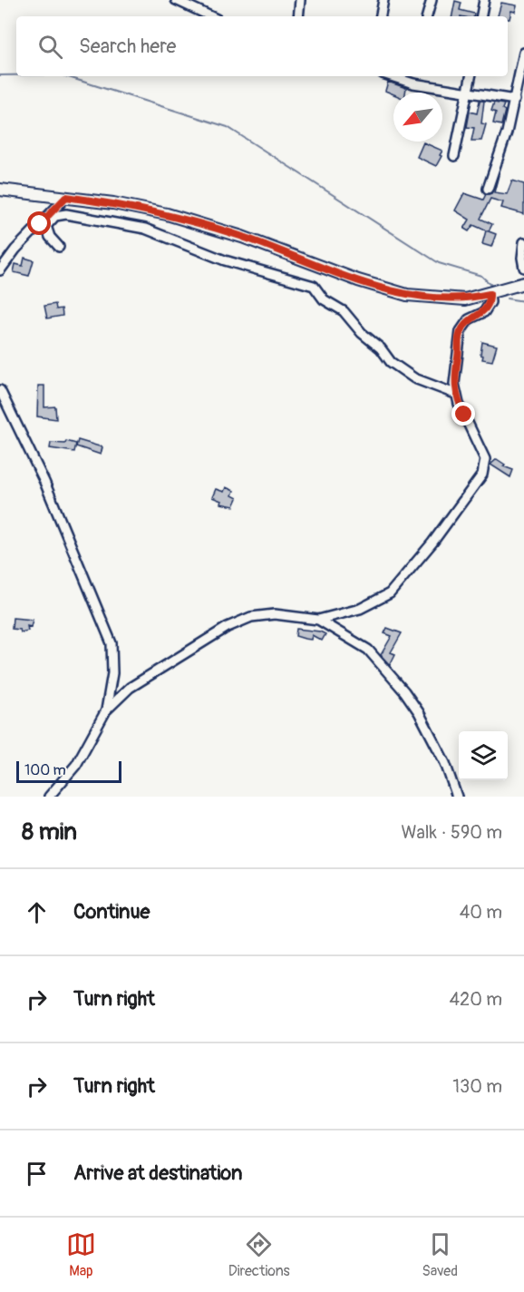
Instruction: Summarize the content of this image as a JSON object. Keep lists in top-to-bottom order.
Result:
{
  "scale_bar": "100 m",
  "north": "bottom left",
  "page": {
    "search": "Search here",
    "scale": "100 m",
    "heading": ["8 min", "Walk · 590 m"],
    "list": [
      ["Continue", "40 m"],
      ["Turn right", "420 m"],
      ["Turn right", "130 m"],
      "Arrive at destination"
    ],
    "nav": ["Map", "Directions", "Saved"]
  }
}
